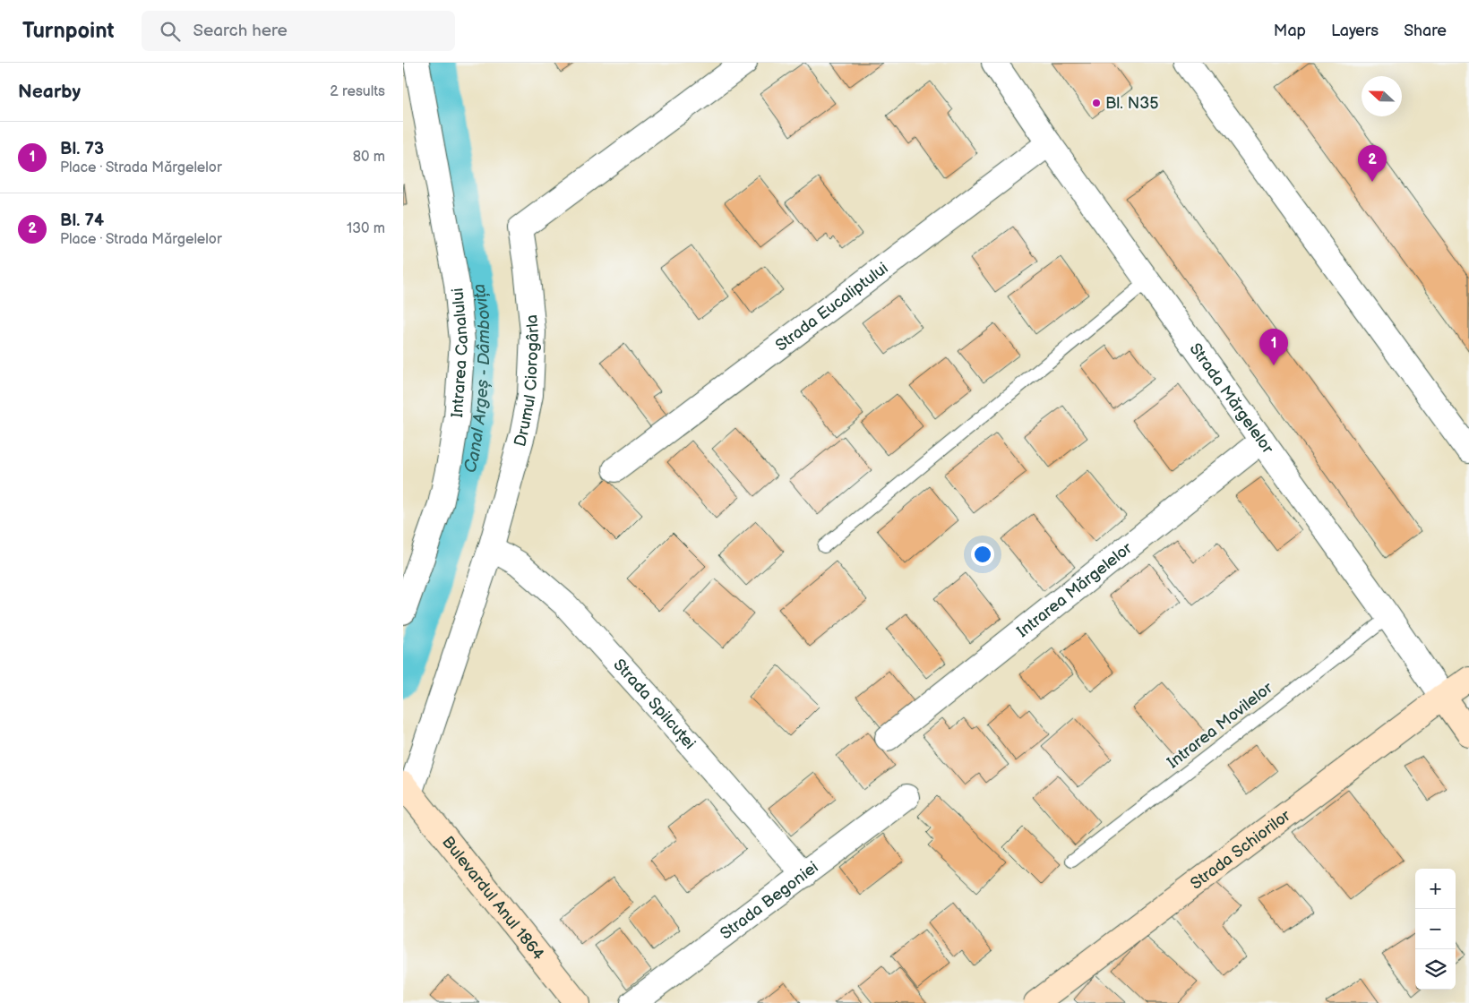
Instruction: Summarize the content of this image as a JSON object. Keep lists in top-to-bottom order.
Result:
{
  "streets": {
    "street": [
      "Strada Eucaliptului",
      "Intrarea Canalului",
      "Drumul Ciorogârla",
      "Strada Mărgelelor",
      "Intrarea Mărgelelor",
      "Strada Spilcuței",
      "Strada Schiorilor",
      "Bulevardul Anul 1864",
      "Strada Begoniei"
    ],
    "lane": ["Intrarea Movilelor"]
  },
  "crossings": [
    ["Strada Eucaliptului", "Strada Mărgelelor"],
    ["Drumul Ciorogârla", "Strada Spilcuței"],
    ["Drumul Ciorogârla", "Bulevardul Anul 1864"],
    ["Strada Mărgelelor", "Intrarea Mărgelelor"],
    ["Strada Mărgelelor", "Intrarea Movilelor"],
    ["Strada Mărgelelor", "Strada Schiorilor"],
    ["Strada Spilcuței", "Strada Begoniei"]
  ],
  "water": ["Canal Argeș - Dâmbovița"],
  "places": ["Bl. N35"],
  "north": "left",
  "page": {
    "header": "Turnpoint",
    "search": "Search here",
    "nav": ["Map", "Layers", "Share"],
    "heading": ["Nearby", "2 results"],
    "list": [
      {
        "mark": "1",
        "name": "Bl. 73",
        "note": "Place · Strada Mărgelelor",
        "value": "80 m"
      },
      {
        "mark": "2",
        "name": "Bl. 74",
        "note": "Place · Strada Mărgelelor",
        "value": "130 m"
      }
    ],
    "pins": ["2", "1"],
    "map_buttons": ["+", "−"]
  }
}
